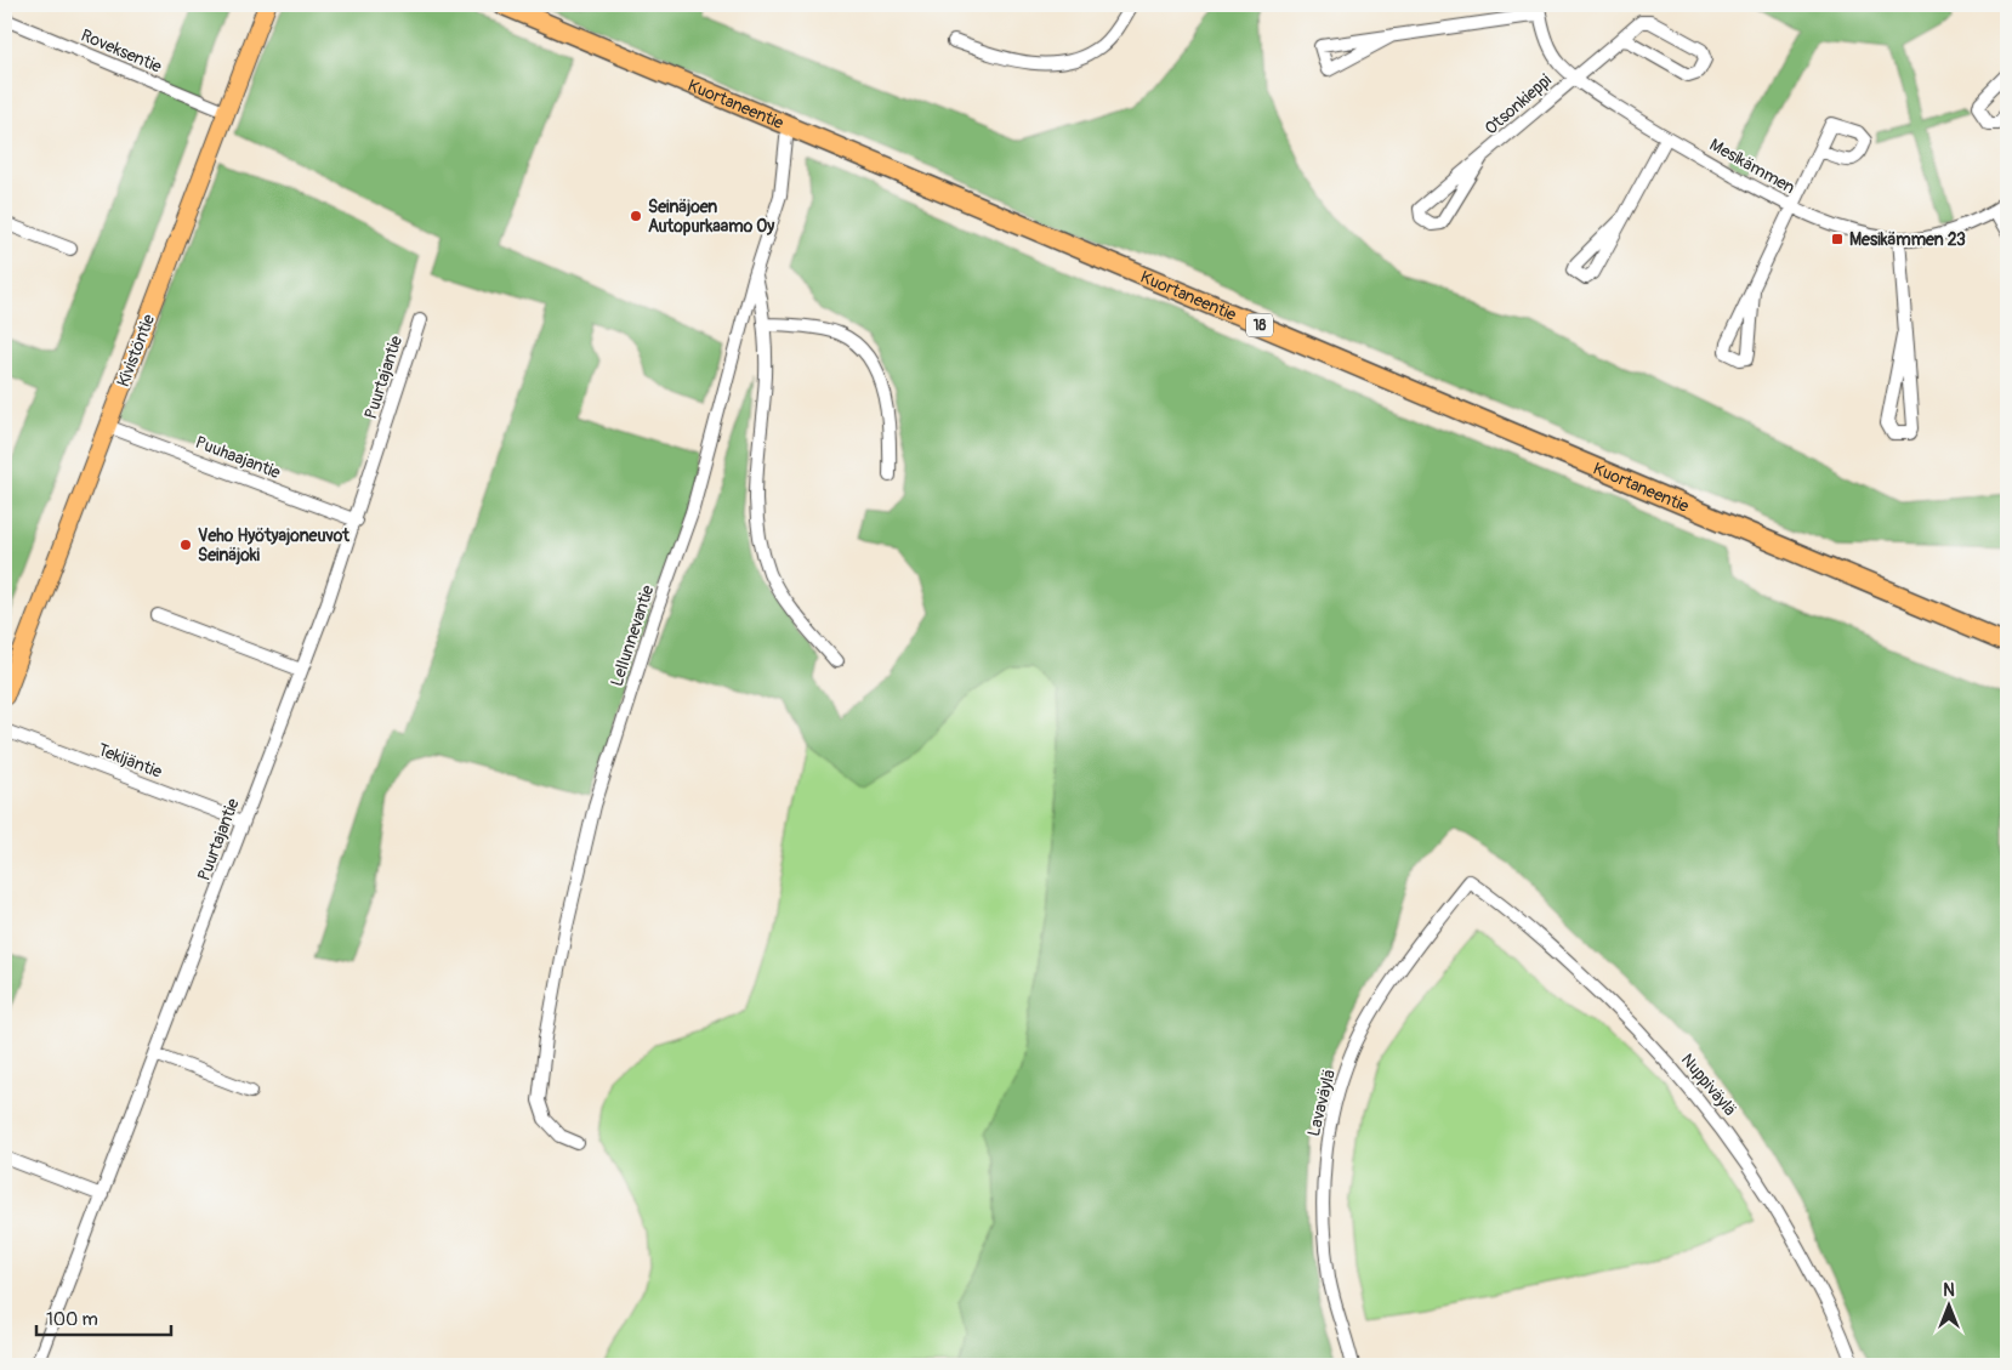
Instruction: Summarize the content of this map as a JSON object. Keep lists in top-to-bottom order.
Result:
{
  "streets": {
    "highway": ["Kuortaneentie", "18"],
    "main road": ["Kivistöntie"],
    "street": [
      "Roveksentie",
      "Otsonkieppi",
      "Mesikämmen",
      "Puurtajantie",
      "Puuhaajantie",
      "Lellunnevantie",
      "Tekijäntie",
      "Nuppiväylä",
      "Lavaväylä"
    ]
  },
  "crossings": [
    ["Roveksentie", "Kivistöntie"],
    ["Kuortaneentie", "Lellunnevantie"],
    ["Otsonkieppi", "Mesikämmen"],
    ["Kivistöntie", "Puuhaajantie"],
    ["Puurtajantie", "Puuhaajantie"],
    ["Puurtajantie", "Tekijäntie"],
    ["Nuppiväylä", "Lavaväylä"]
  ],
  "places": {
    "other": ["Seinäjoen Autopurkaamo Oy", "Veho Hyötyajoneuvot Seinäjoki"],
    "transit": ["Mesikämmen 23"]
  },
  "scale_bar": "100 m",
  "north": "top"
}
